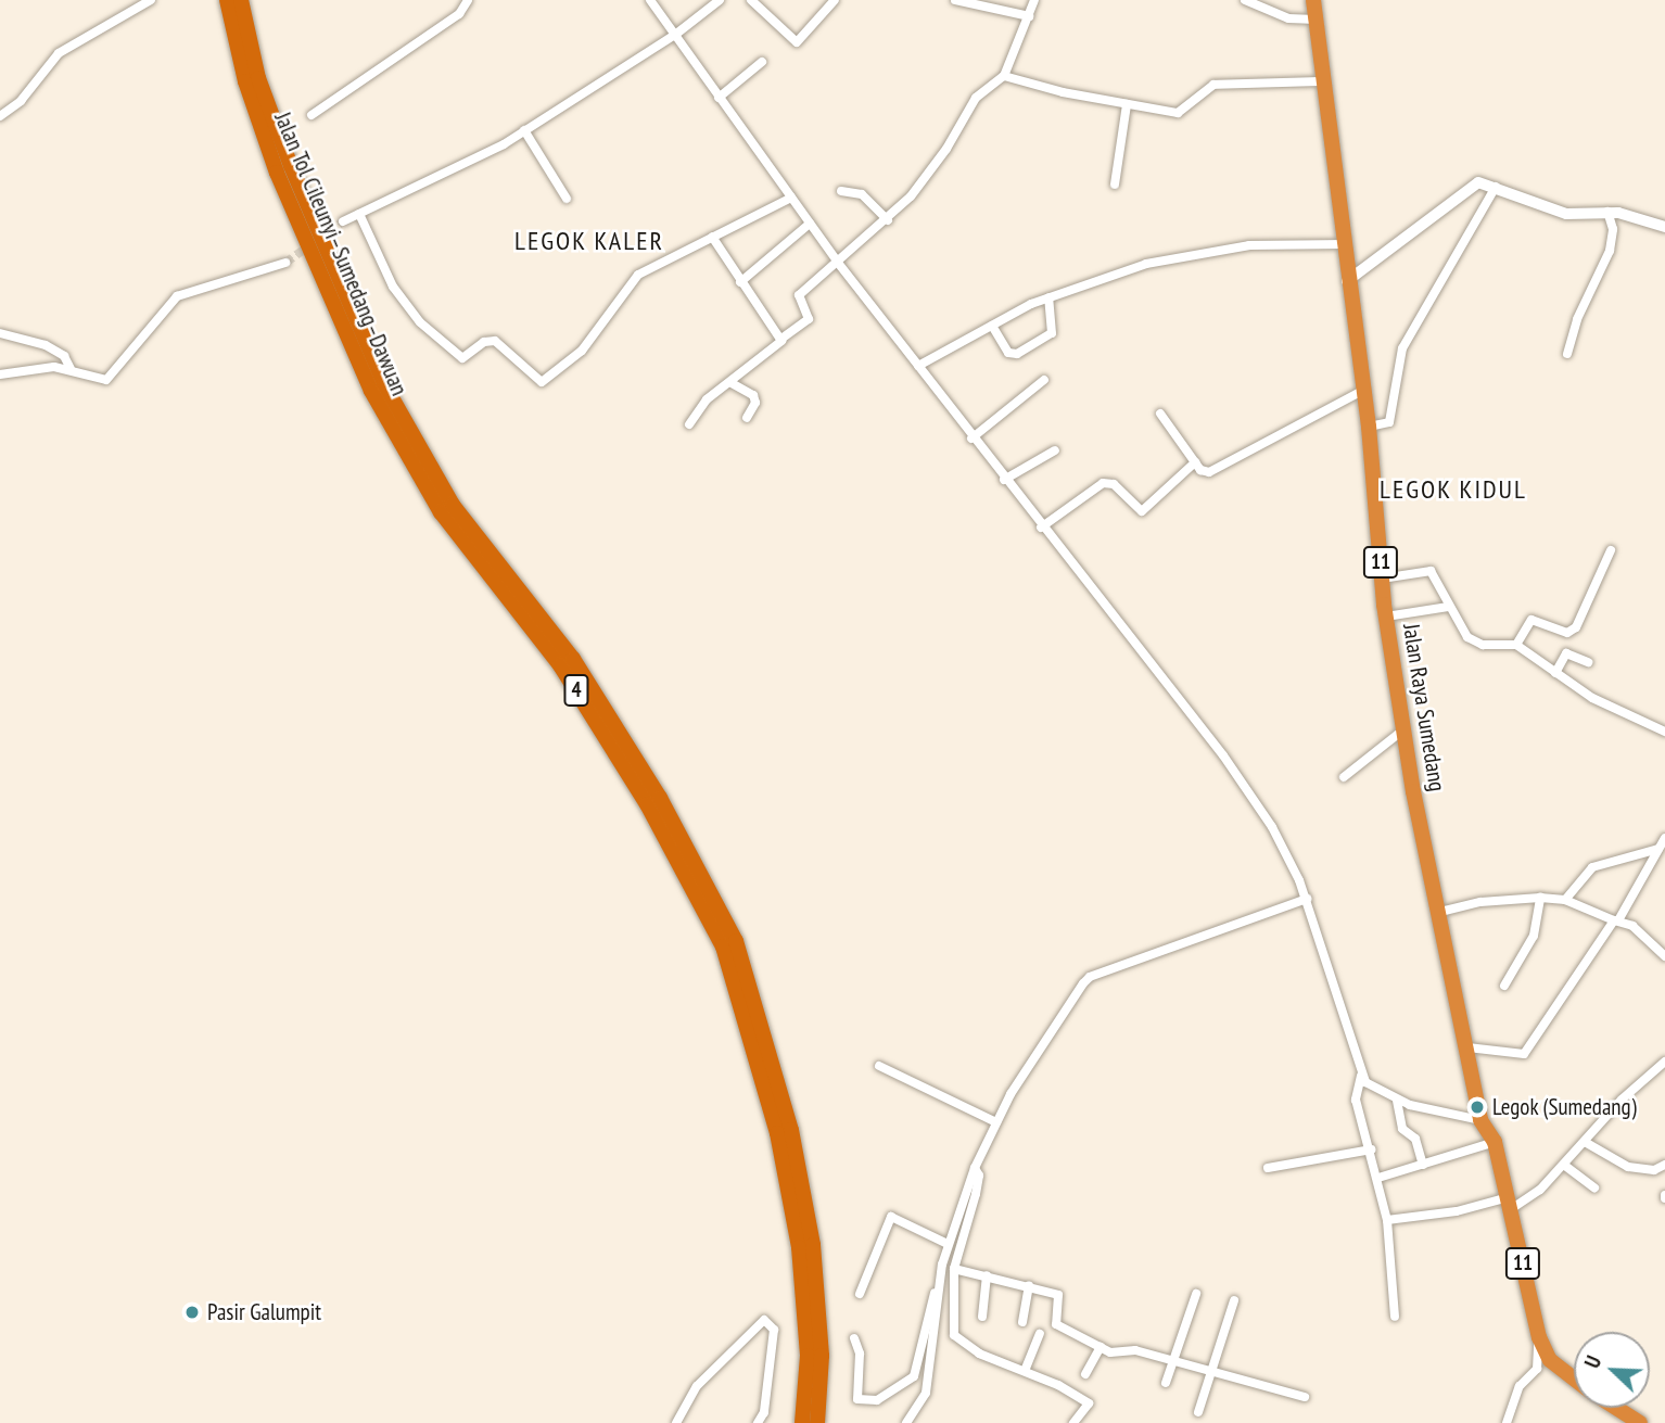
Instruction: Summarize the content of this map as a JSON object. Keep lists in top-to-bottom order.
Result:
{
  "streets": {
    "highway": [
      "Jalan Tol Cileunyi–Sumedang–Dawuan",
      "11",
      "4",
      "Jalan Raya Sumedang"
    ]
  },
  "districts": ["LEGOK KALER", "LEGOK KIDUL"],
  "places": ["Legok (Sumedang)", "Pasir Galumpit"],
  "north": "top left"
}
